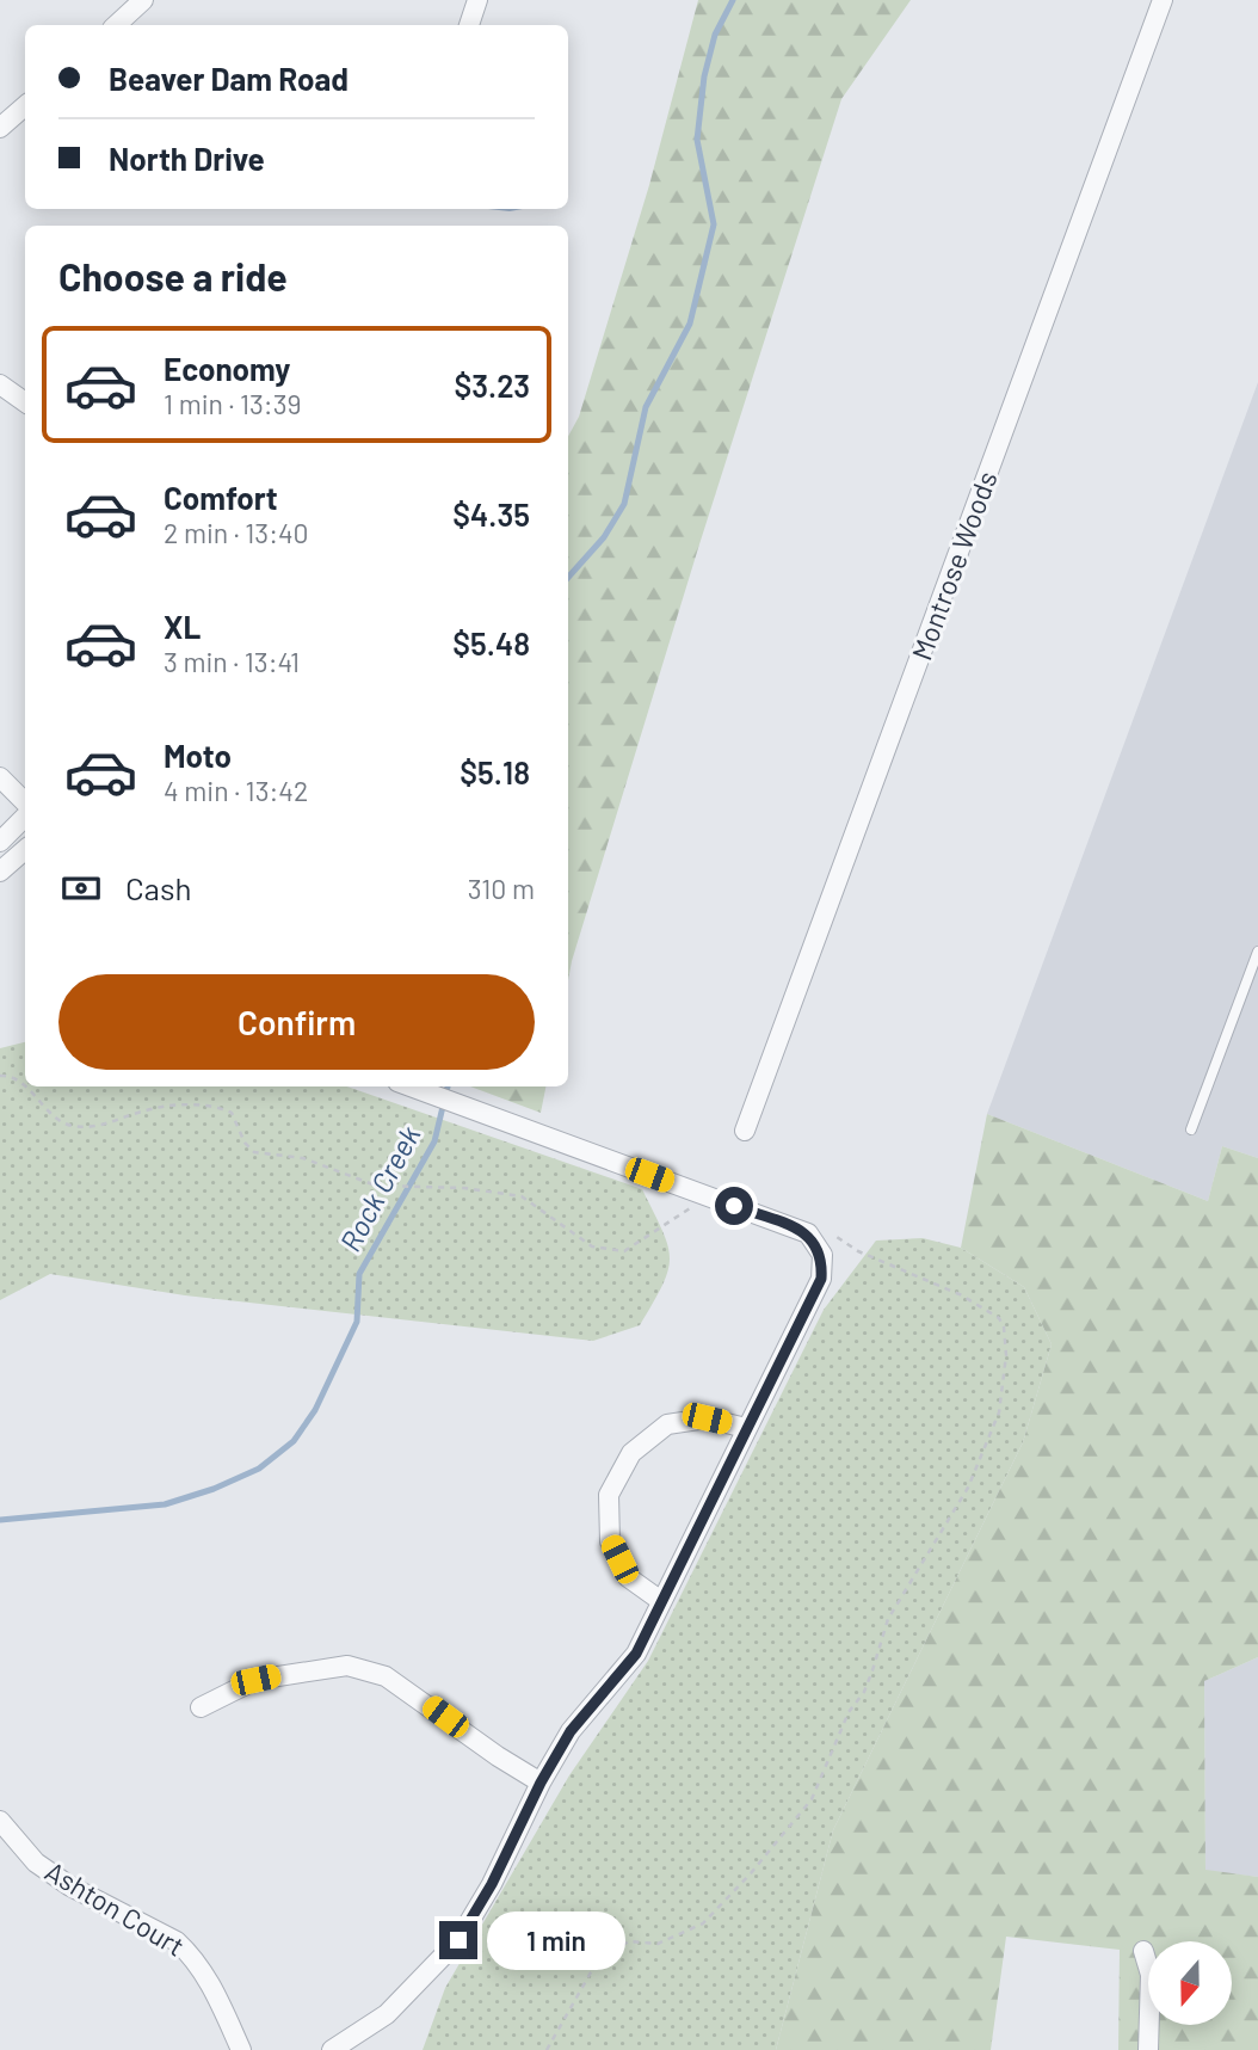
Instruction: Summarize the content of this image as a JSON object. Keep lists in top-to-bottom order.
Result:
{
  "streets": {
    "street": ["Montrose Woods", "Ashton Court"]
  },
  "water": ["Rock Creek"],
  "north": "bottom",
  "page": {
    "banner": ["Beaver Dam Road", "North Drive"],
    "heading": "Choose a ride",
    "list": [
      {
        "name": "Economy",
        "note": "1 min · 13:39",
        "value": "$3.23"
      },
      {
        "name": "Comfort",
        "note": "2 min · 13:40",
        "value": "$4.35"
      },
      {
        "name": "XL",
        "note": "3 min · 13:41",
        "value": "$5.48"
      },
      {
        "name": "Moto",
        "note": "4 min · 13:42",
        "value": "$5.18"
      }
    ],
    "pay": ["Cash", "310 m"],
    "buttons": "Confirm",
    "bubble": "1 min"
  }
}
